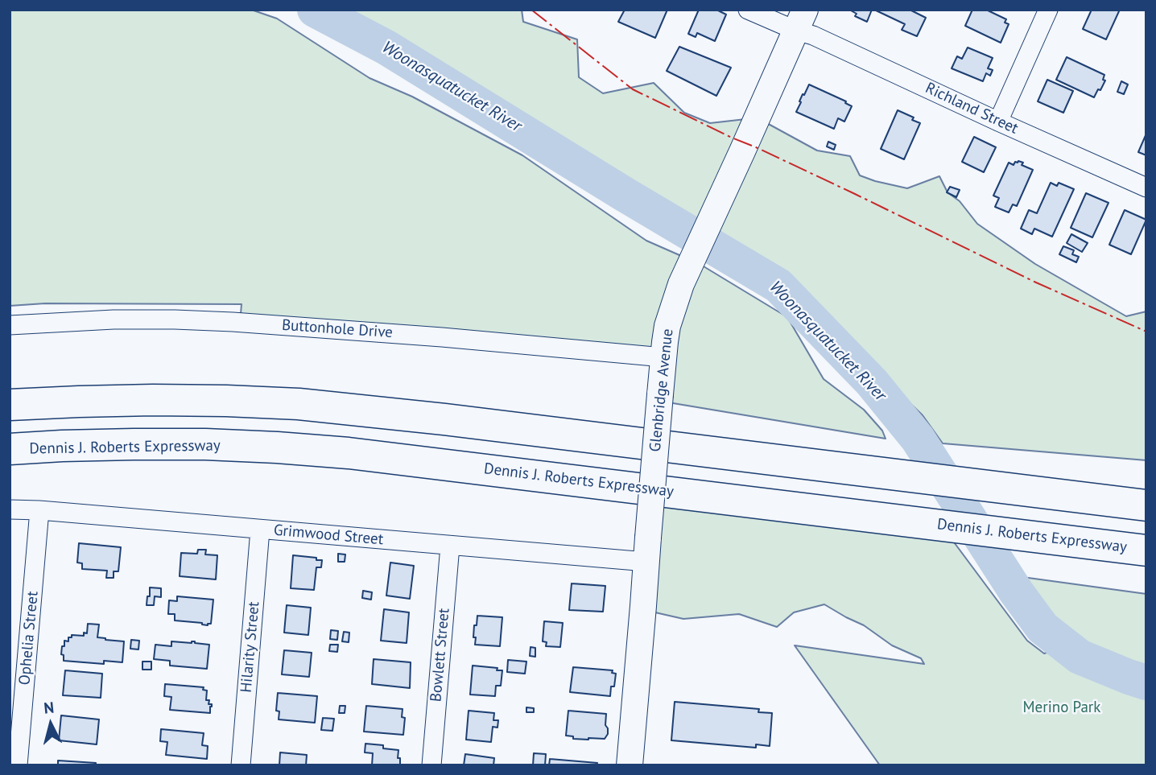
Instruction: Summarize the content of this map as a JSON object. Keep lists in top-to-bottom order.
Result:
{
  "streets": {
    "highway": ["Dennis J. Roberts Expressway"],
    "main road": ["Glenbridge Avenue"],
    "street": [
      "Richland Street",
      "Buttonhole Drive",
      "Grimwood Street",
      "Ophelia Street",
      "Hilarity Street",
      "Bowlett Street"
    ]
  },
  "crossings": [
    ["Richland Street", "Glenbridge Avenue"],
    ["Buttonhole Drive", "Glenbridge Avenue"],
    ["Glenbridge Avenue", "Grimwood Street"],
    ["Grimwood Street", "Ophelia Street"],
    ["Grimwood Street", "Hilarity Street"],
    ["Grimwood Street", "Bowlett Street"]
  ],
  "water": ["Woonasquatucket River"],
  "parks": ["Merino Park"],
  "north": "top"
}
